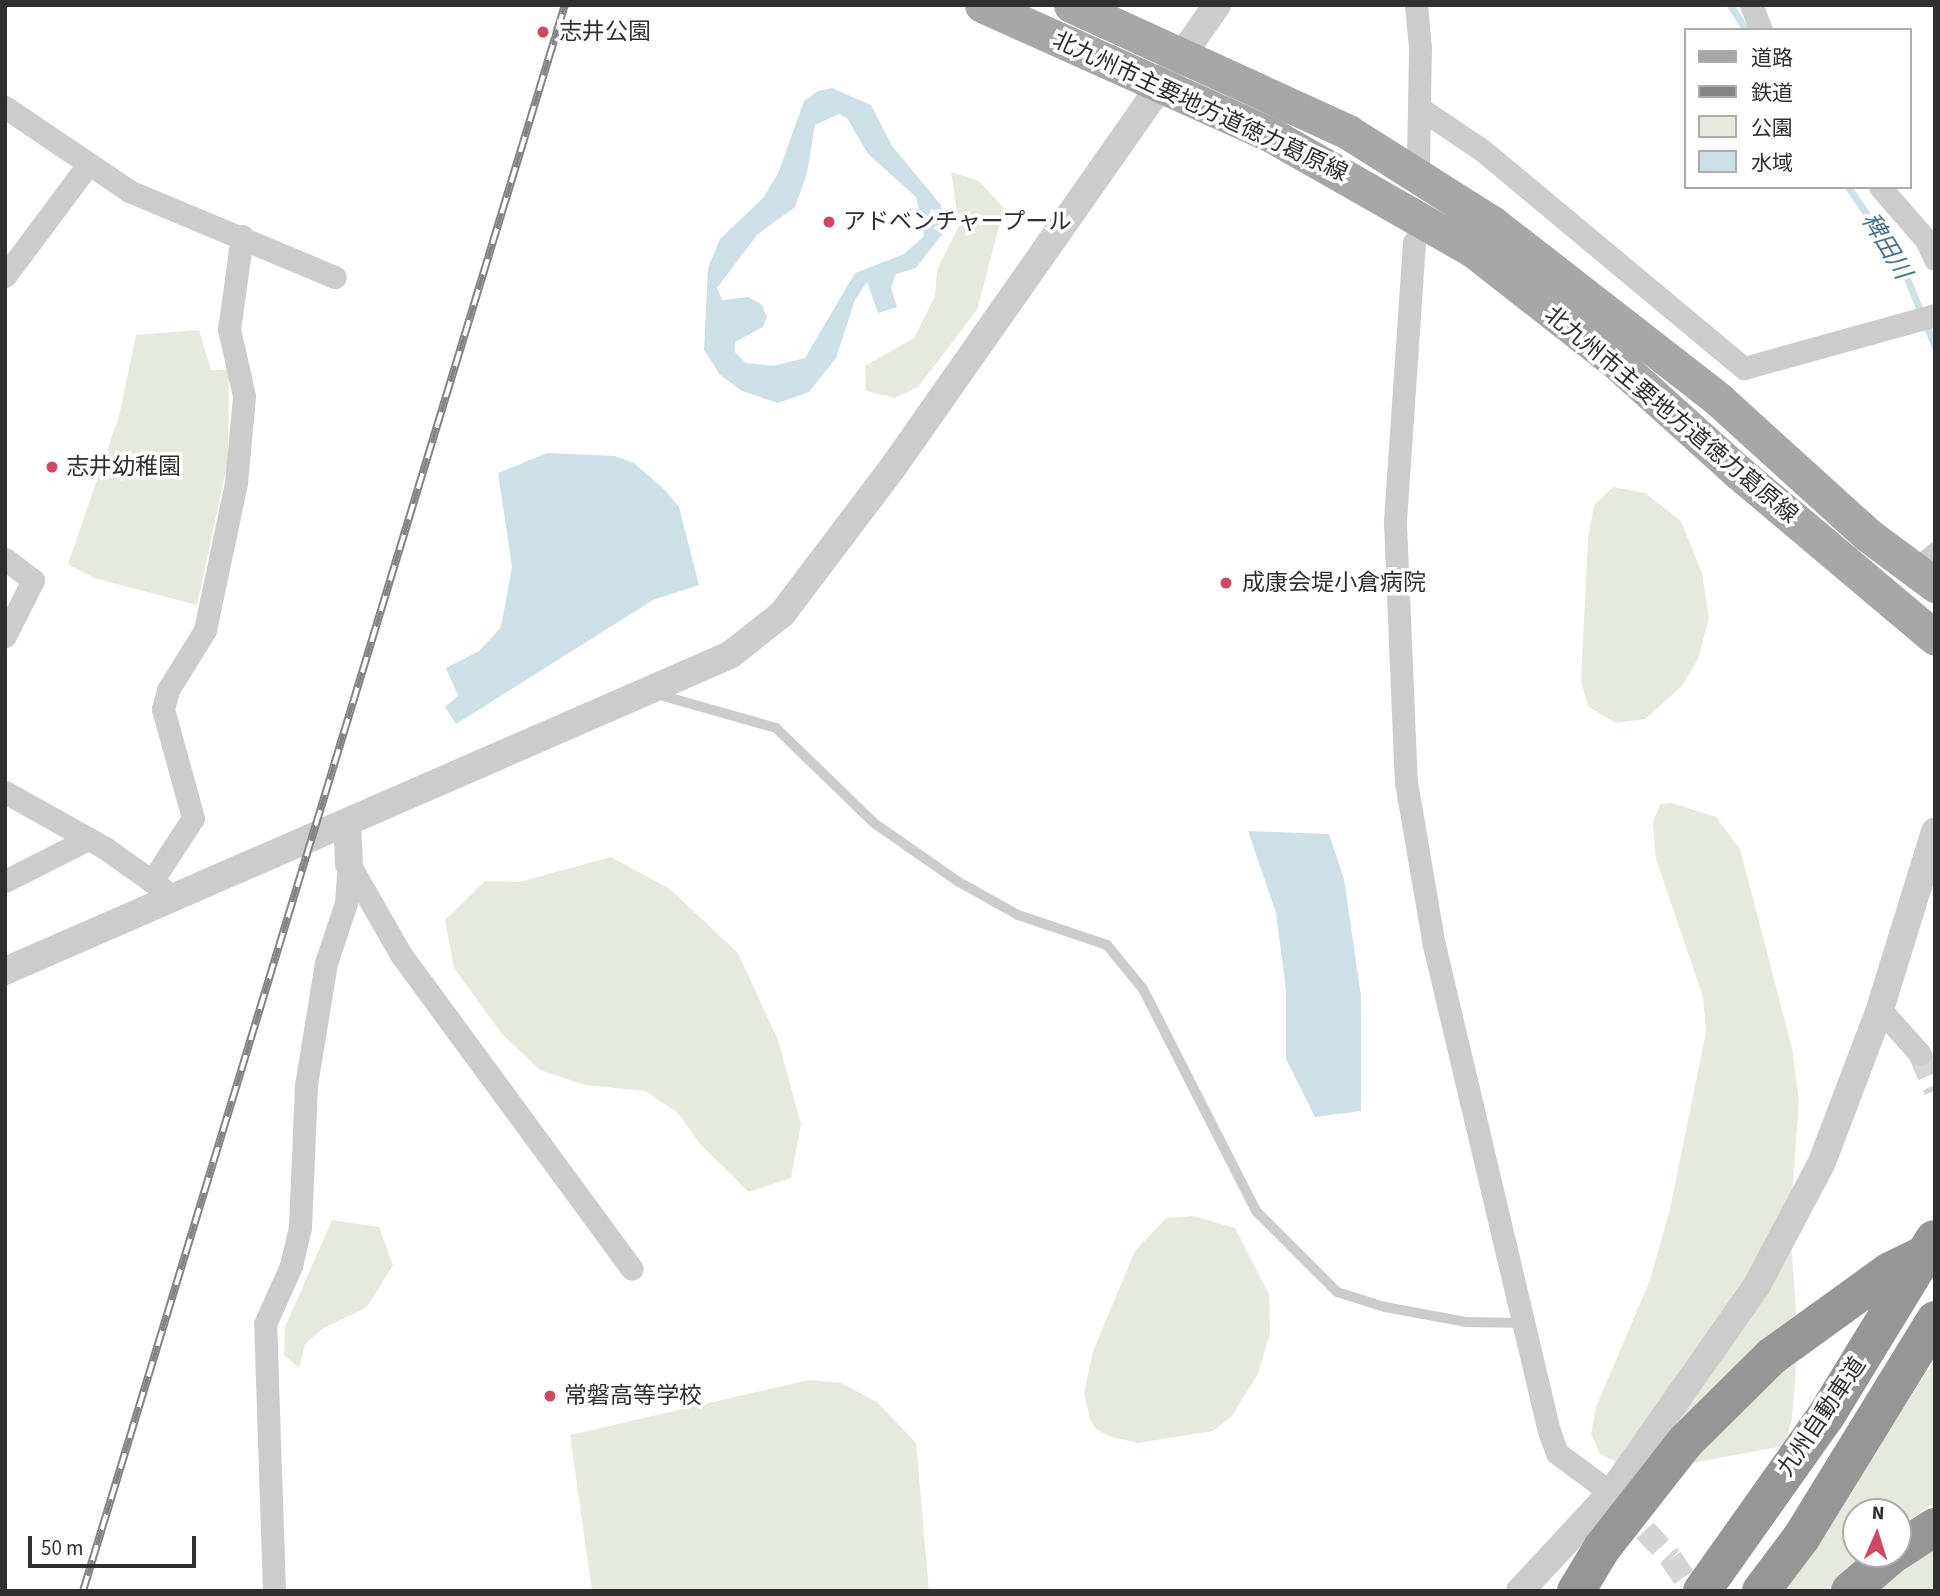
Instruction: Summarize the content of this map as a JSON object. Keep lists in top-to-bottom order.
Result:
{
  "streets": {
    "highway": ["九州自動車道"],
    "main road": ["北九州市主要地方道徳力葛原線"]
  },
  "water": ["稗田川"],
  "places": [
    "志井公園",
    "アドベンチャープール",
    "志井幼稚園",
    "成康会堤小倉病院",
    "常磐高等学校"
  ],
  "legend": [
    "道路",
    "鉄道",
    "公園",
    "水域"
  ],
  "scale_bar": "50 m",
  "north": "top"
}
